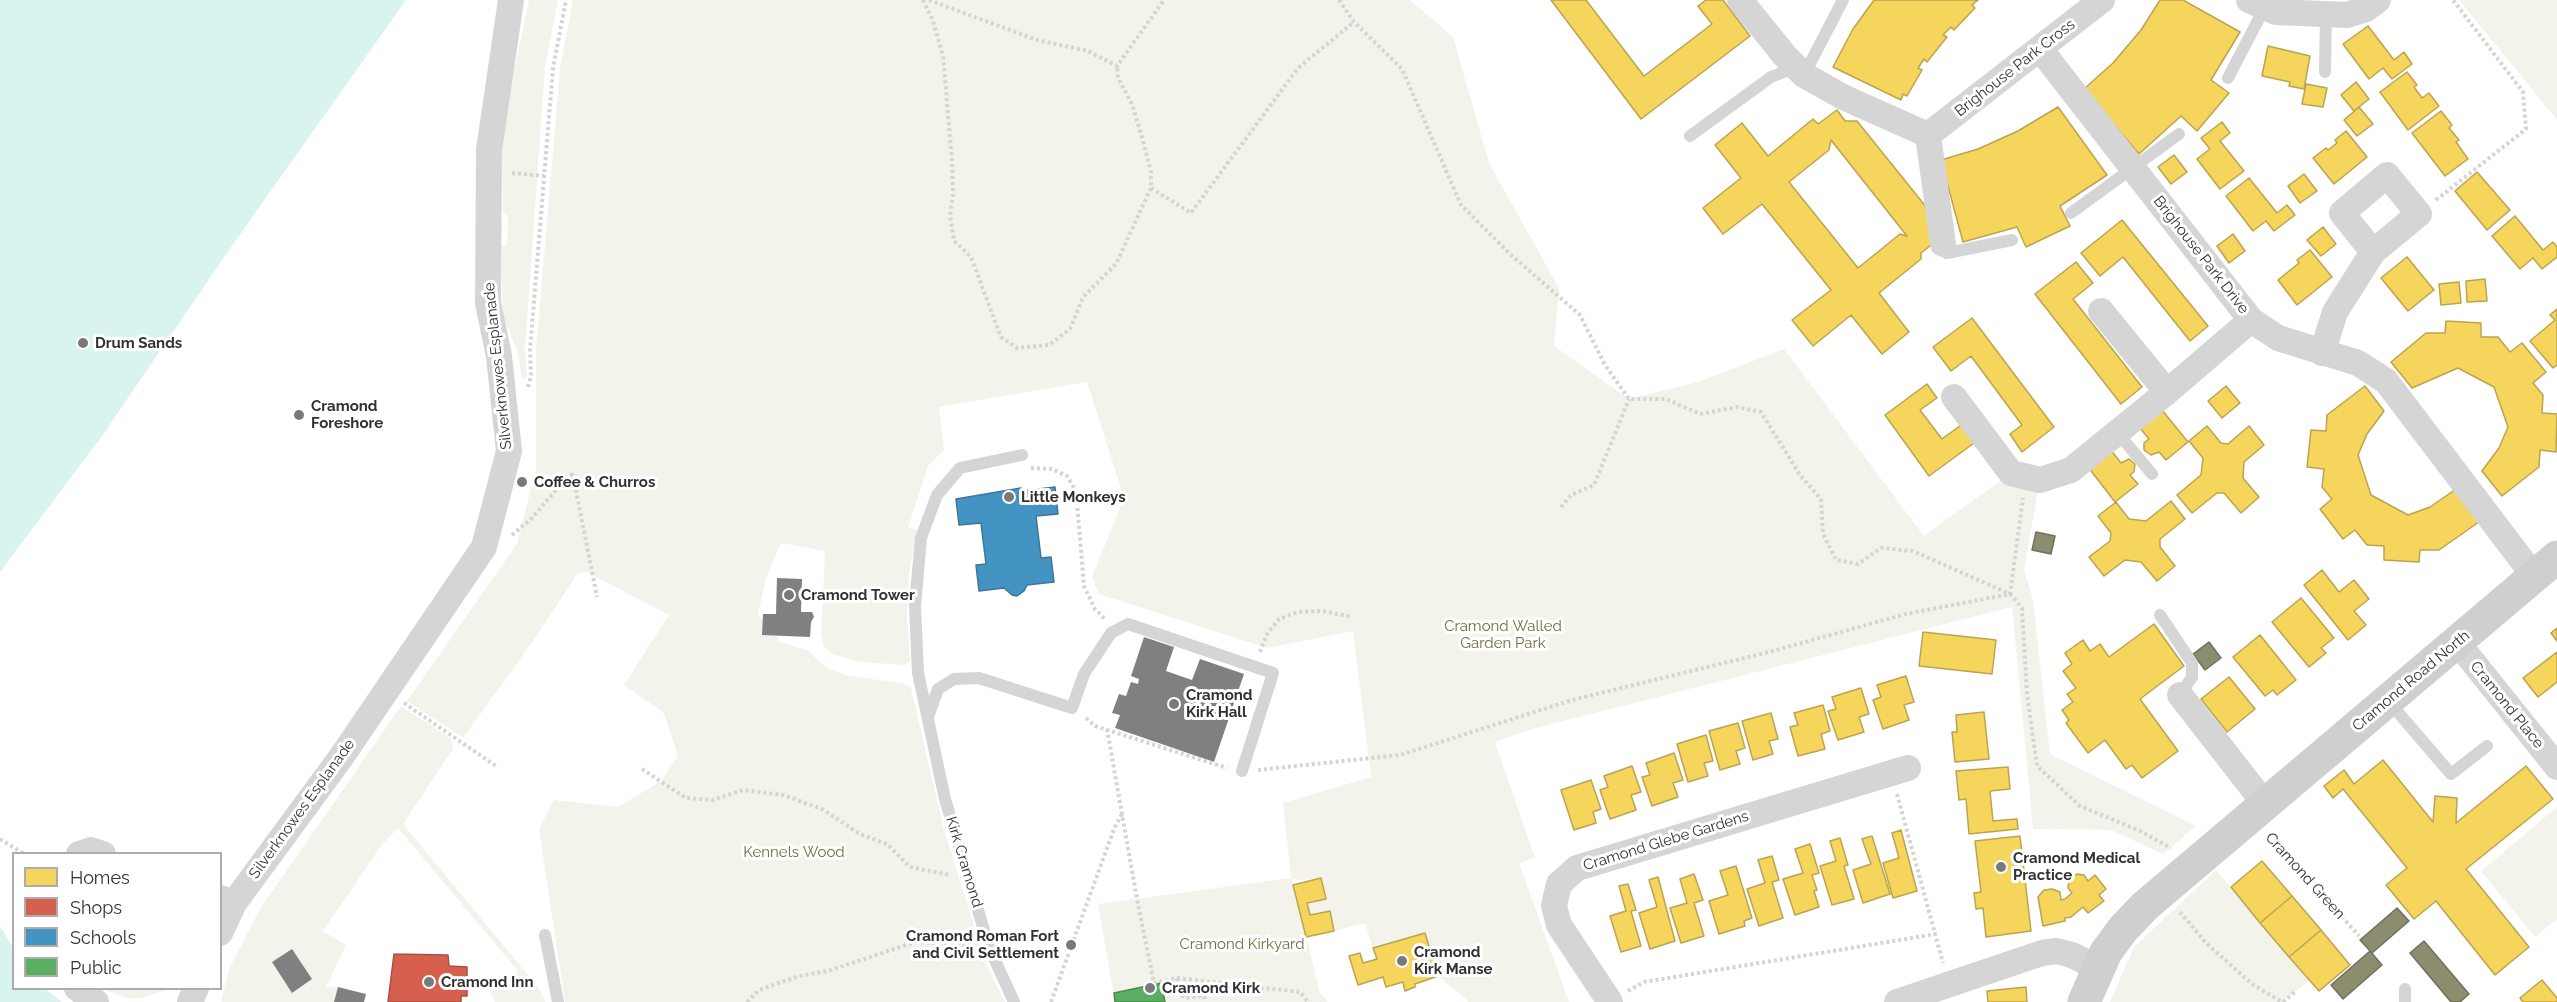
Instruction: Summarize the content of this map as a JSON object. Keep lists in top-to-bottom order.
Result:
{
  "streets": {
    "street": [
      "Brighouse Park Cross",
      "Brighouse Park Drive",
      "Silverknowes Esplanade",
      "Cramond Road North",
      "Cramond Place",
      "Cramond Glebe Gardens"
    ],
    "lane": ["Kirk Cramond"],
    "path": ["Cramond Green"]
  },
  "crossings": [
    ["Brighouse Park Cross", "Brighouse Park Drive"],
    ["Brighouse Park Drive", "Cramond Road North"],
    ["Cramond Road North", "Cramond Place"],
    ["Cramond Road North", "Cramond Green"]
  ],
  "parks": ["Cramond Walled Garden Park", "Kennels Wood", "Cramond Kirkyard"],
  "places": [
    "Drum Sands",
    "Cramond Foreshore",
    "Coffee & Churros",
    "Little Monkeys",
    "Cramond Tower",
    "Cramond Kirk Hall",
    "Cramond Medical Practice",
    "Cramond Roman Fort and Civil Settlement",
    "Cramond Kirk Manse",
    "Cramond Inn",
    "Cramond Kirk"
  ],
  "legend": [
    "Homes",
    "Shops",
    "Schools",
    "Public"
  ]
}
